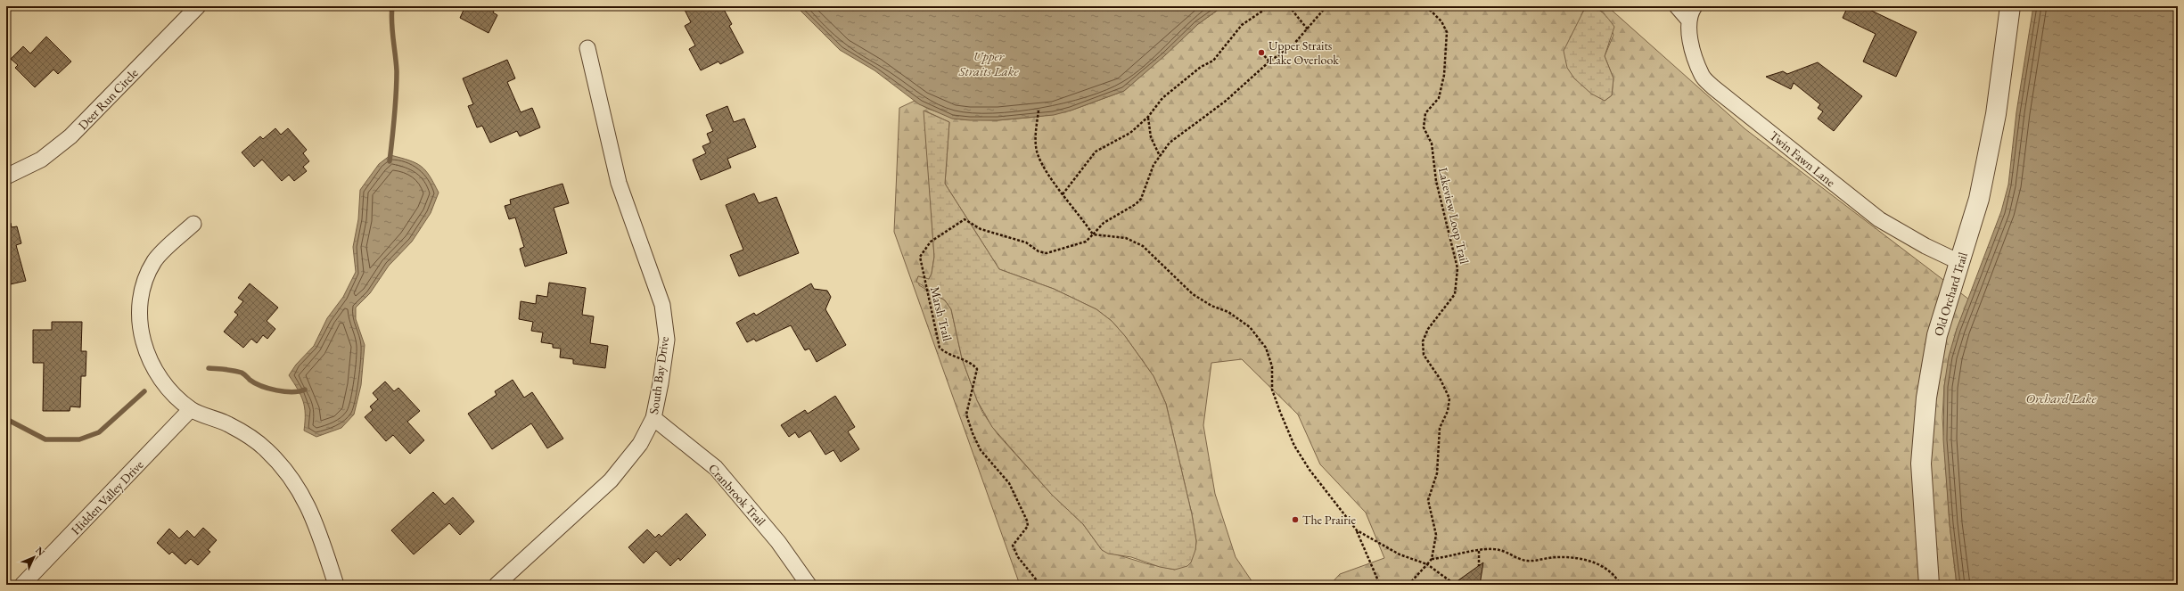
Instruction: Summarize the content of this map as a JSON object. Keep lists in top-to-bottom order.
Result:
{
  "streets": {
    "street": [
      "Deer Run Circle",
      "Twin Fawn Lane",
      "Old Orchard Trail",
      "South Bay Drive",
      "Cranbrook Trail",
      "Hidden Valley Drive"
    ],
    "path": ["Lakeview Loop Trail", "Marsh Trail"]
  },
  "crossings": [
    ["Twin Fawn Lane", "Old Orchard Trail"],
    ["South Bay Drive", "Cranbrook Trail"]
  ],
  "water": ["Upper Straits Lake", "Orchard Lake"],
  "places": ["Upper Straits Lake Overlook", "The Prairie"],
  "north": "top right"
}
